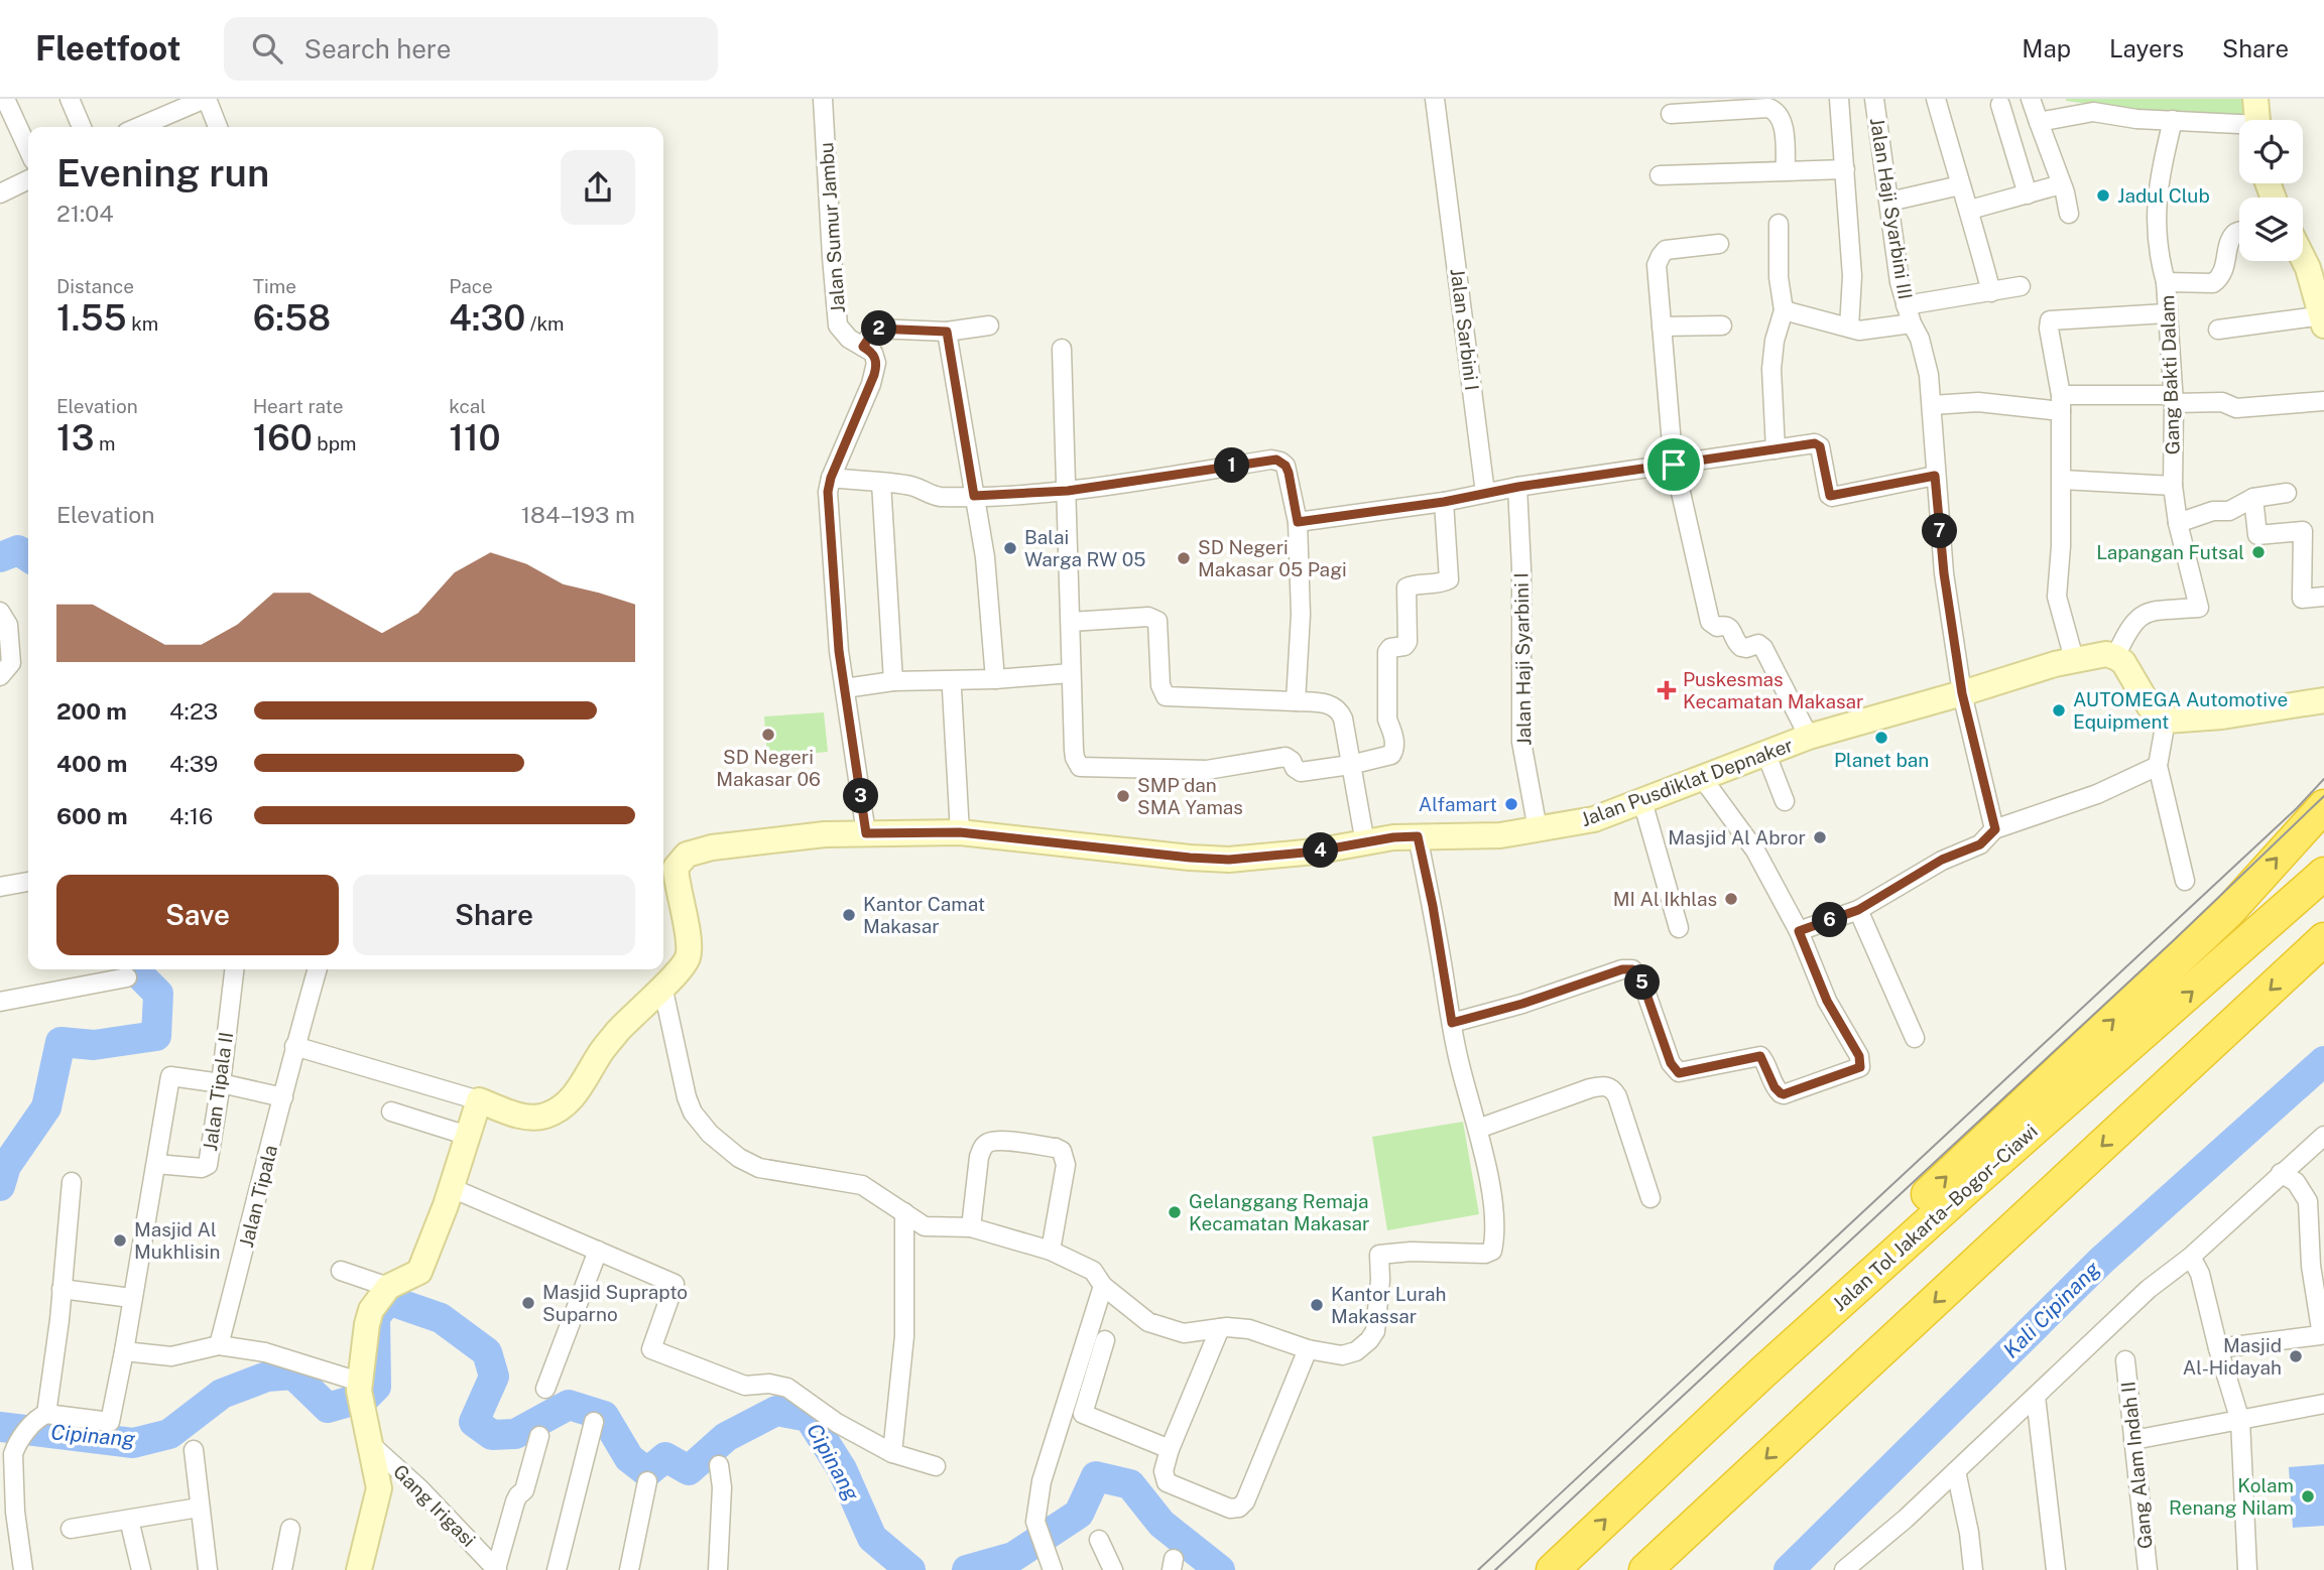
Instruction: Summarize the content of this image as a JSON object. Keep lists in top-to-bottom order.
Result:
{
  "streets": {
    "highway": ["Jalan Tol Jakarta–Bogor–Ciawi"],
    "street": [
      "Jalan Haji Syarbini III",
      "Jalan Sumur Jambu",
      "Jalan Sarbini I",
      "Gang Bakti Dalam",
      "Jalan Haji Syarbini I",
      "Jalan Pusdiklat Depnaker",
      "Jalan Tipala II",
      "Jalan Tipala",
      "Gang Alam Indah II",
      "Gang Irigasi"
    ]
  },
  "crossings": [
    ["Jalan Haji Syarbini III", "Jalan Pusdiklat Depnaker"],
    ["Jalan Sumur Jambu", "Jalan Pusdiklat Depnaker"],
    ["Gang Bakti Dalam", "Jalan Pusdiklat Depnaker"],
    ["Jalan Haji Syarbini I", "Jalan Pusdiklat Depnaker"]
  ],
  "water": ["Kali Cipinang", "Cipinang"],
  "places": {
    "other": [
      "Jadul Club",
      "Balai Warga RW 05",
      "Lapangan Futsal",
      "SD Negeri Makasar 05 Pagi",
      "AUTOMEGA Automotive Equipment",
      "SD Negeri Makasar 06",
      "Planet ban",
      "SMP dan SMA Yamas",
      "Alfamart",
      "Masjid Al Abror",
      "MI Al Ikhlas",
      "Kantor Camat Makasar",
      "Gelanggang Remaja Kecamatan Makasar",
      "Masjid Al Mukhlisin",
      "Masjid Suprapto Suparno",
      "Kantor Lurah Makassar",
      "Masjid Al-Hidayah",
      "Kolam Renang Nilam"
    ],
    "health": ["Puskesmas Kecamatan Makasar"]
  },
  "page": {
    "header": "Fleetfoot",
    "search": "Search here",
    "nav": ["Map", "Layers", "Share"],
    "heading": ["Evening run", "21:04"],
    "stats": [
      ["Distance", "1.55 km"],
      ["Time", "6:58"],
      ["Pace", "4:30 /km"],
      ["Elevation", "13 m"],
      ["Heart rate", "160 bpm"],
      ["kcal", "110"]
    ],
    "pins": [
      "2",
      "1",
      "7",
      "3",
      "4",
      "6",
      "5"
    ],
    "chart": ["Elevation", "184–193 m"],
    "list": [
      {
        "name": "200 m",
        "note": "4:23"
      },
      {
        "name": "400 m",
        "note": "4:39"
      },
      {
        "name": "600 m",
        "note": "4:16"
      }
    ],
    "buttons": ["Save", "Share"]
  }
}
